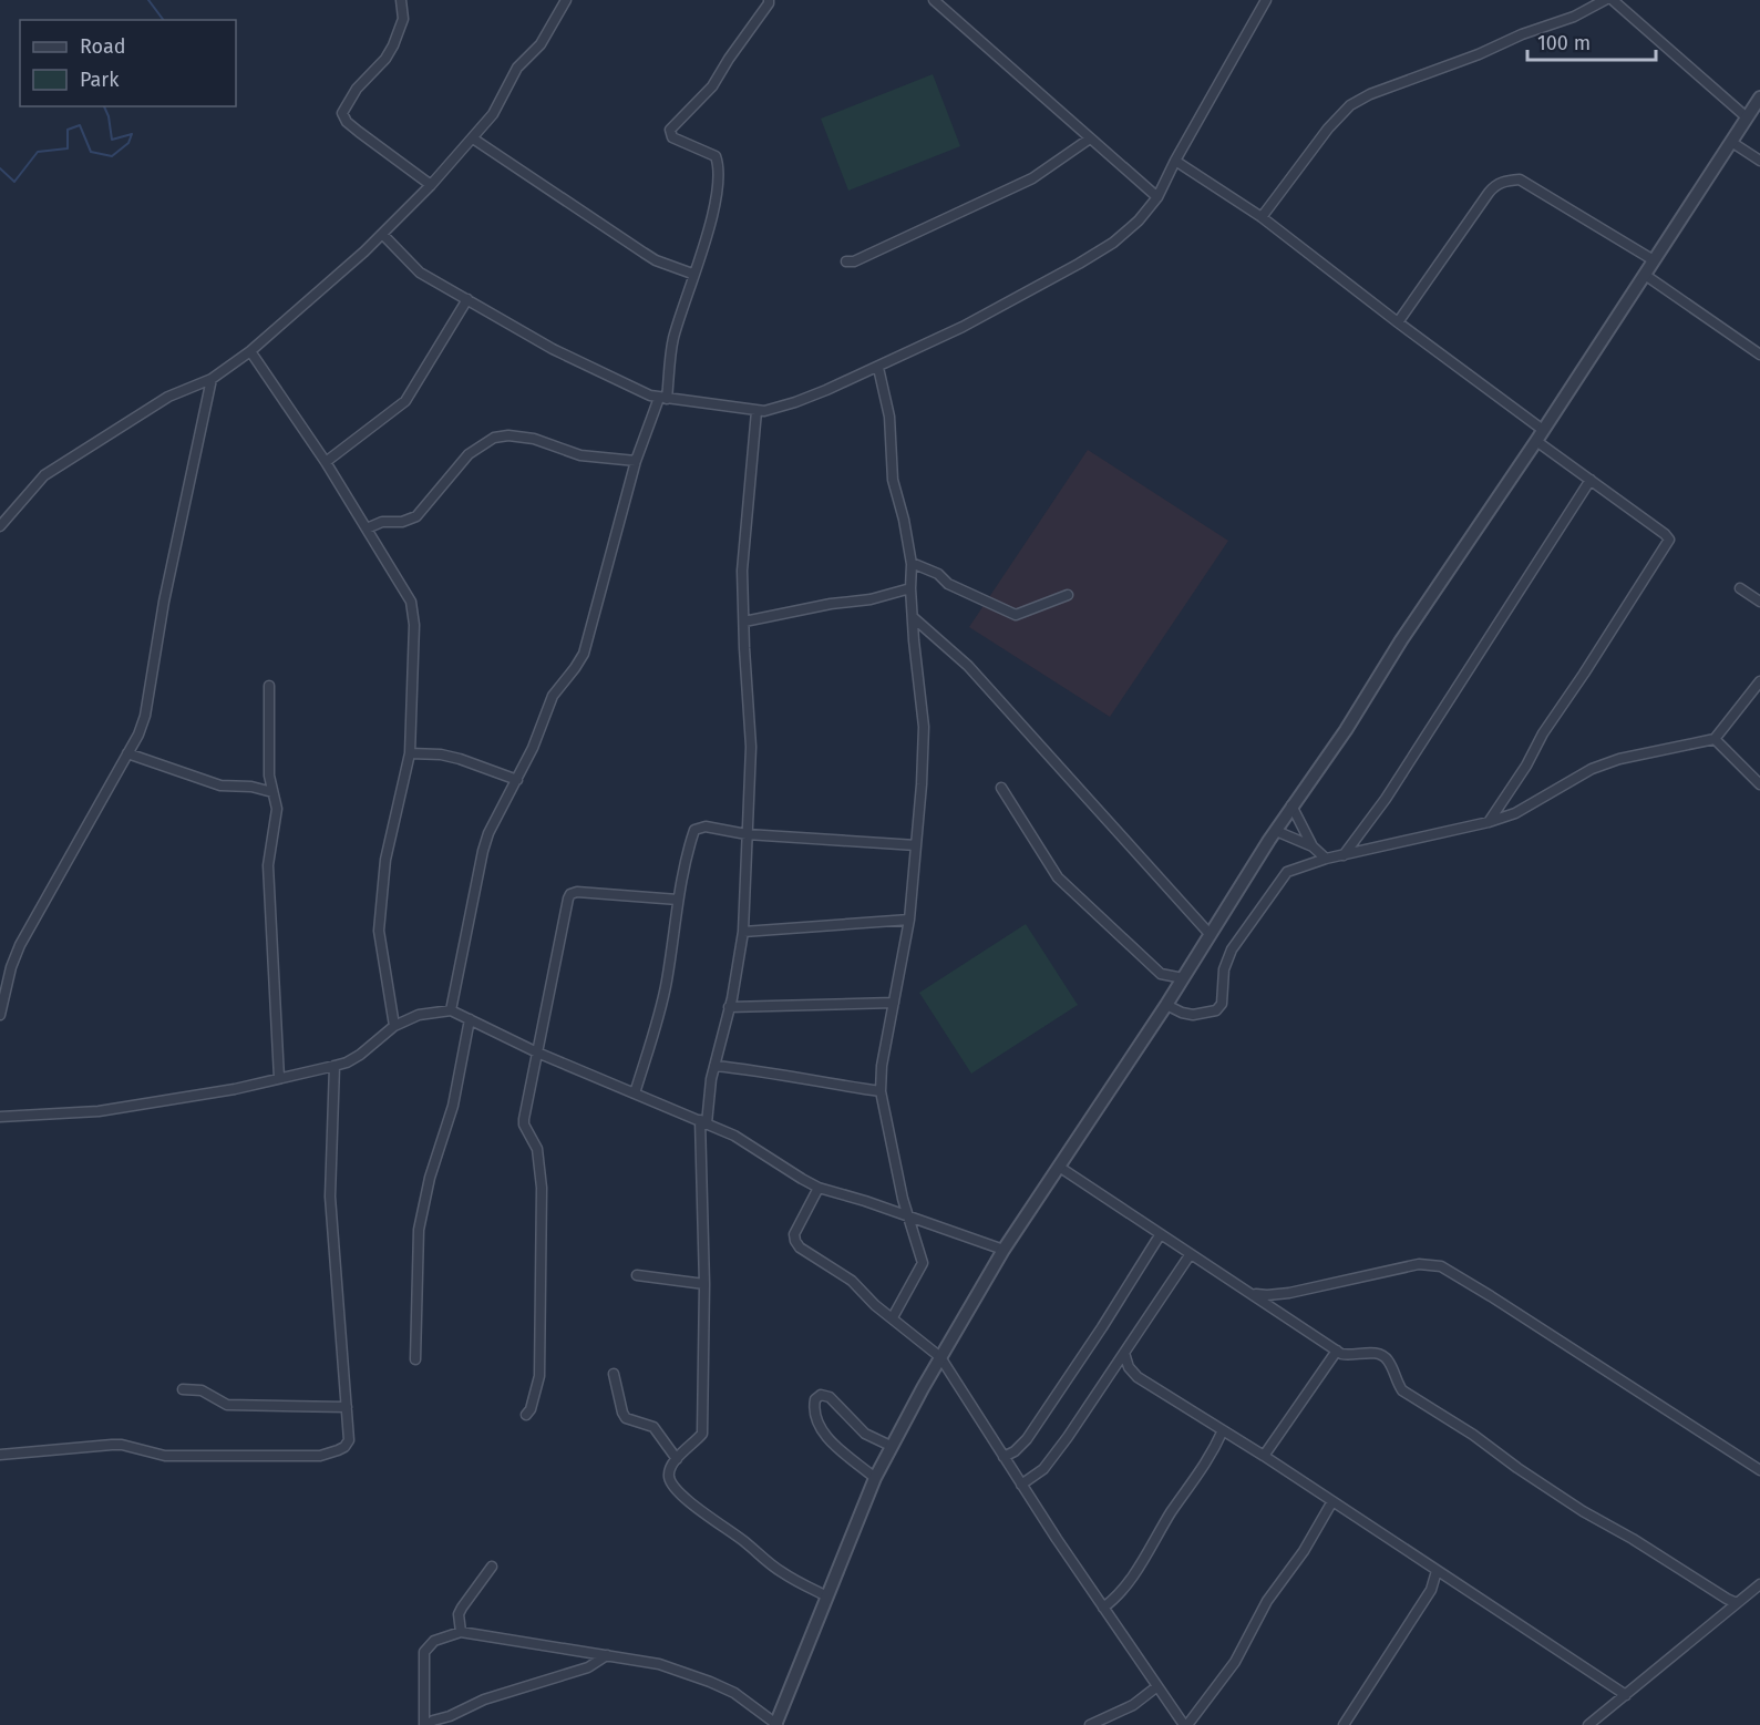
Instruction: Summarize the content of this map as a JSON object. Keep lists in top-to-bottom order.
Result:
{
  "legend": ["Road", "Park"],
  "scale_bar": "100 m"
}
